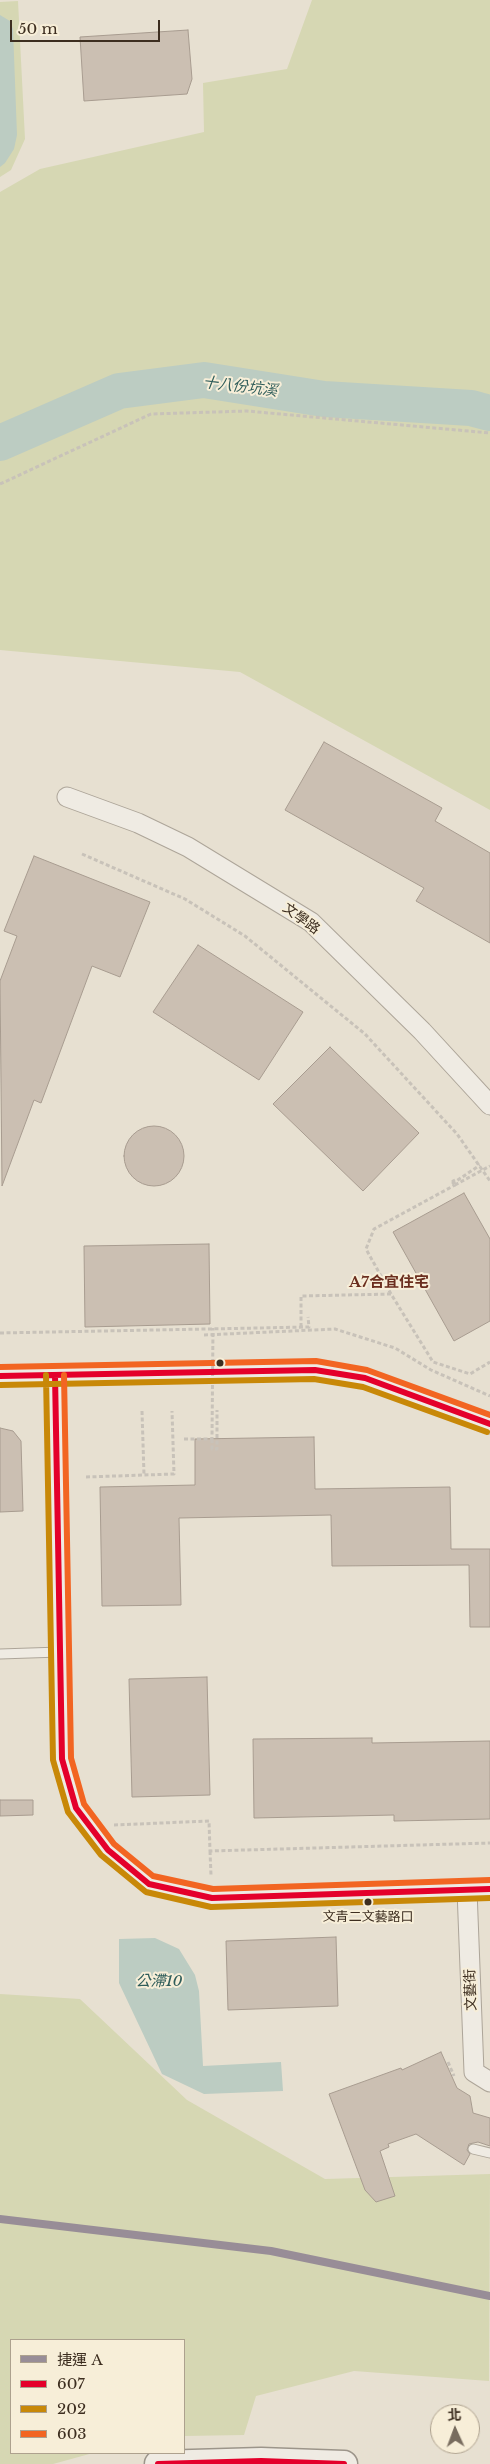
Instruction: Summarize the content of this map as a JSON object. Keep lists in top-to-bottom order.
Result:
{
  "streets": {
    "street": ["文學路", "文藝街"]
  },
  "districts": ["A7合宜住宅"],
  "water": ["十八份坑溪", "公滯10"],
  "places": ["文青二文藝路口"],
  "lines": [
    "transit line 603",
    "transit line 607",
    "transit line 202",
    "metro line A"
  ],
  "legend": [
    "捷運 A",
    "607",
    "202",
    "603"
  ],
  "scale_bar": "50 m",
  "north": "top"
}
